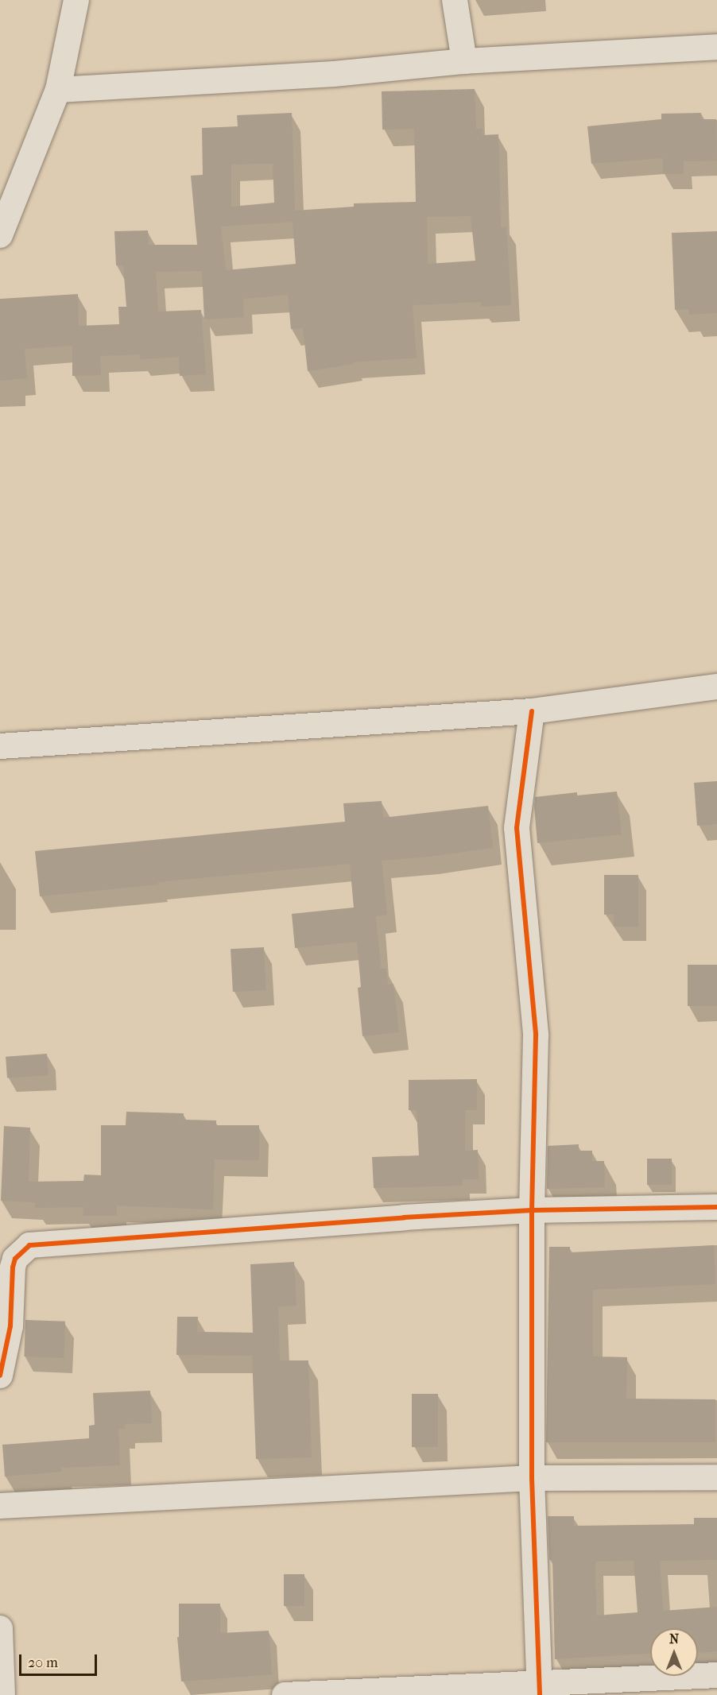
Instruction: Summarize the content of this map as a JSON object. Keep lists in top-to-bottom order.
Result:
{
  "scale_bar": "20 m",
  "north": "top"
}
